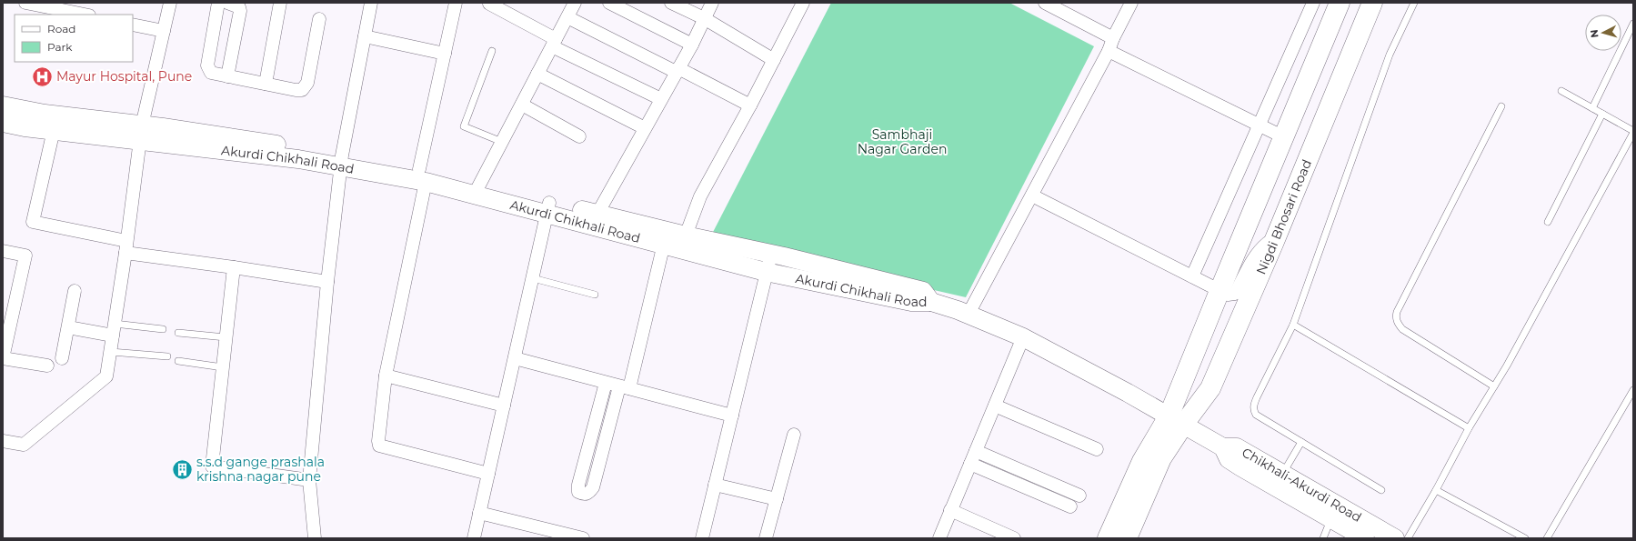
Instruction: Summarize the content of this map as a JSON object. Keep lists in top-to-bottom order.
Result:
{
  "streets": {
    "main road": ["Akurdi Chikhali Road", "Nigdi Bhosari Road", "Chikhali-Akurdi Road"]
  },
  "crossings": [
    ["Akurdi Chikhali Road", "Nigdi Bhosari Road"],
    ["Akurdi Chikhali Road", "Chikhali-Akurdi Road"]
  ],
  "parks": ["Sambhaji Nagar Garden"],
  "places": {
    "hospital": ["Mayur Hospital, Pune"],
    "building": ["s.s.d gange prashala krishna nagar pune"]
  },
  "legend": ["Road", "Park"],
  "north": "left"
}
